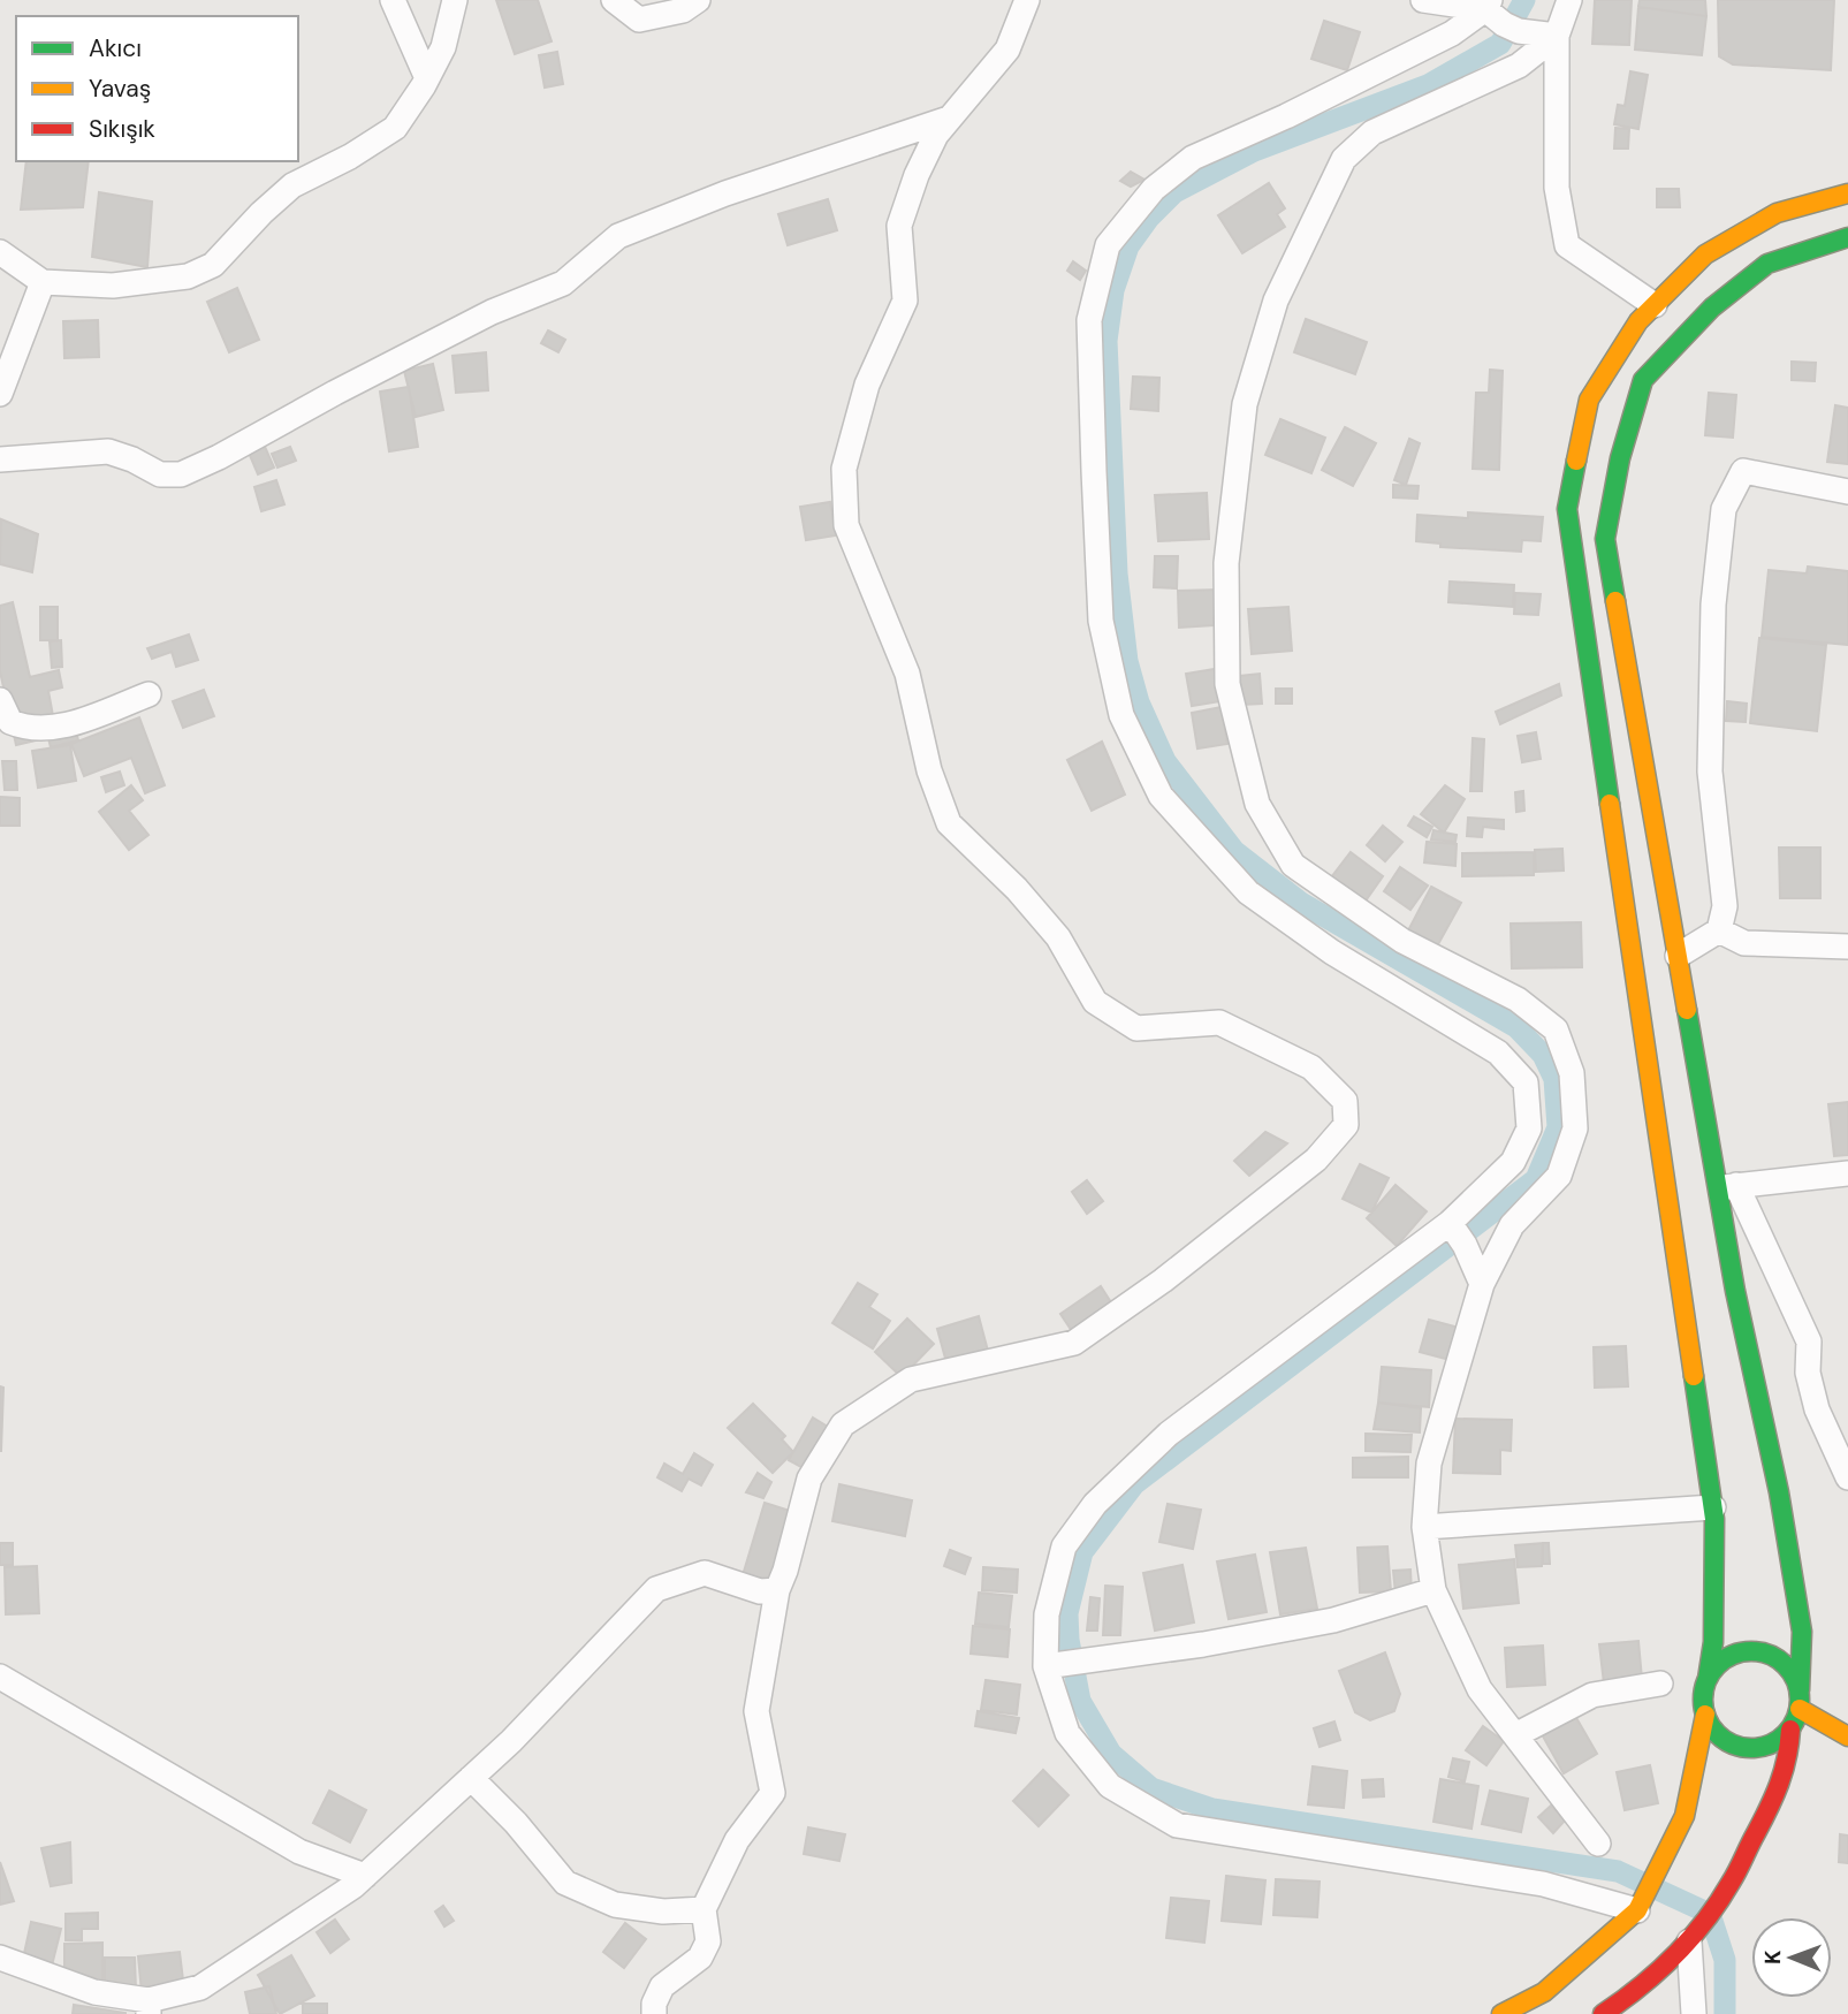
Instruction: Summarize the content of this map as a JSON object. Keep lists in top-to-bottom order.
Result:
{
  "legend": ["Akıcı", "Yavaş", "Sıkışık"],
  "north": "left"
}
